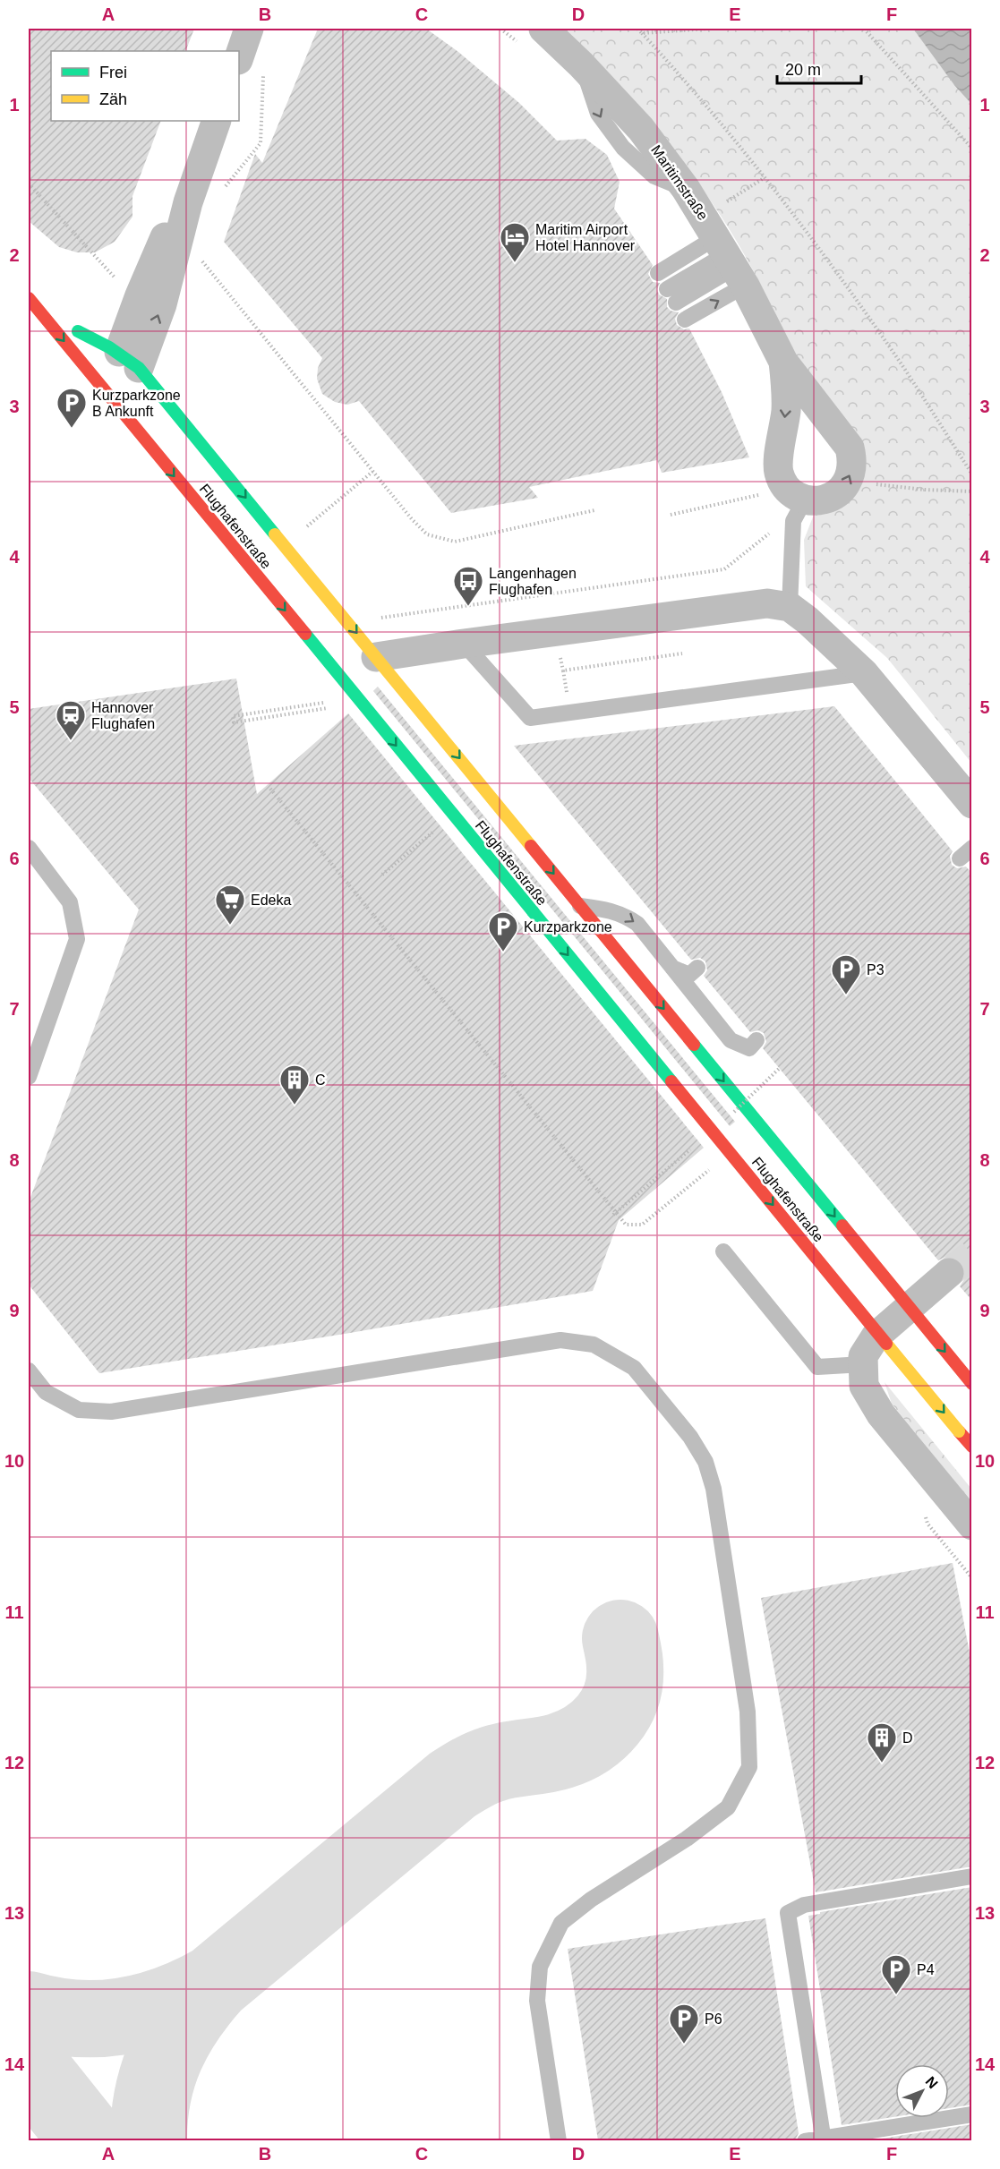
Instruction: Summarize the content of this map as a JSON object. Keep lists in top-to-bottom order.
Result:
{
  "streets": {
    "main road": ["Flughafenstraße"],
    "street": ["Maritimstraße"]
  },
  "one_way": ["Flughafenstraße"],
  "places": {
    "hotel": ["Maritim Airport Hotel Hannover"],
    "parking": [
      "Kurzparkzone B Ankunft",
      "Kurzparkzone",
      "P3",
      "P4",
      "P6"
    ],
    "bus stop": ["Langenhagen Flughafen"],
    "station": ["Hannover Flughafen"],
    "supermarket": ["Edeka"],
    "building": ["C", "D"]
  },
  "legend": ["Frei", "Zäh"],
  "scale_bar": "20 m",
  "north": "top right",
  "grid": {
    "columns": [
      "A",
      "B",
      "C",
      "D",
      "E",
      "F"
    ],
    "rows": [
      "1",
      "2",
      "3",
      "4",
      "5",
      "6",
      "7",
      "8",
      "9",
      "10",
      "11",
      "12",
      "13",
      "14"
    ]
  }
}
